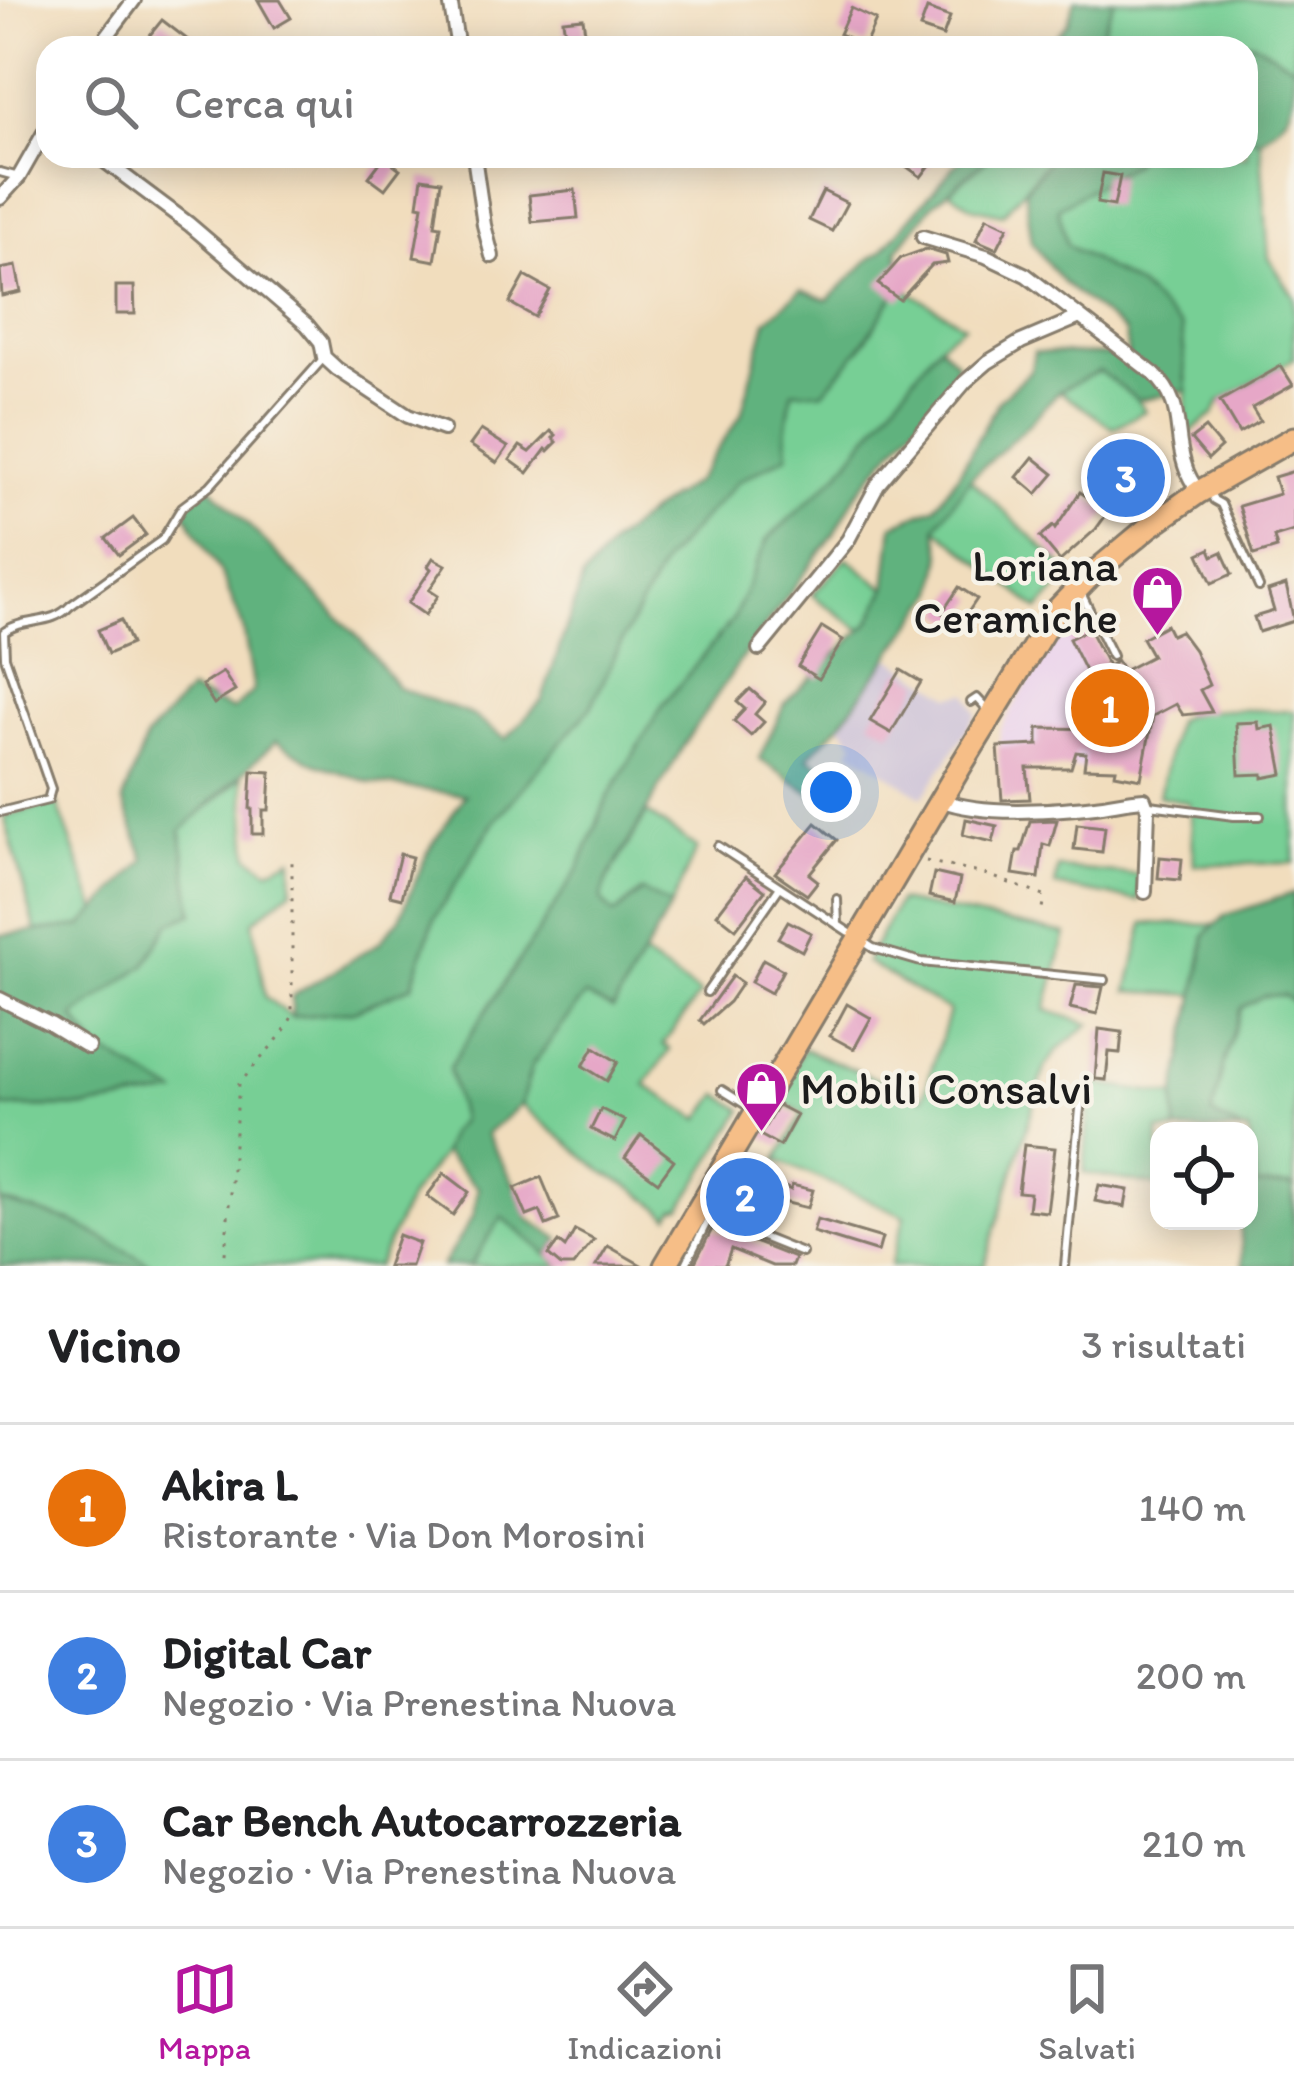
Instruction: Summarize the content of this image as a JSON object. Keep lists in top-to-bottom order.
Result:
{
  "places": {
    "shop": ["Loriana Ceramiche", "Mobili Consalvi"]
  },
  "page": {
    "search": "Cerca qui",
    "pins": ["3", "1", "2"],
    "heading": ["Vicino", "3 risultati"],
    "list": [
      {
        "mark": "1",
        "name": "Akira L",
        "note": "Ristorante · Via Don Morosini",
        "value": "140 m"
      },
      {
        "mark": "2",
        "name": "Digital Car",
        "note": "Negozio · Via Prenestina Nuova",
        "value": "200 m"
      },
      {
        "mark": "3",
        "name": "Car Bench Autocarrozzeria",
        "note": "Negozio · Via Prenestina Nuova",
        "value": "210 m"
      }
    ],
    "nav": ["Mappa", "Indicazioni", "Salvati"]
  }
}
